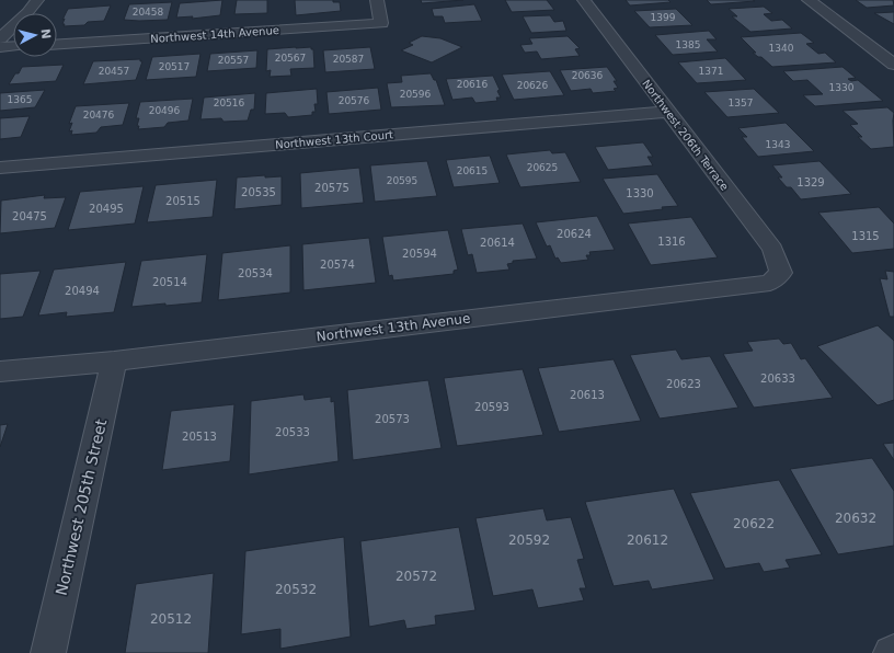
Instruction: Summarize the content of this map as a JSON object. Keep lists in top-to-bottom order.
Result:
{
  "streets": {
    "street": [
      "Northwest 14th Avenue",
      "Northwest 206th Terrace",
      "Northwest 13th Court",
      "Northwest 13th Avenue",
      "Northwest 205th Street"
    ]
  },
  "crossings": [
    ["Northwest 206th Terrace", "Northwest 13th Court"],
    ["Northwest 206th Terrace", "Northwest 13th Avenue"],
    ["Northwest 13th Avenue", "Northwest 205th Street"]
  ],
  "house_numbers": [
    "20458",
    "1399",
    "1385",
    "1340",
    "20567",
    "20587",
    "20557",
    "20517",
    "20457",
    "1371",
    "20636",
    "20616",
    "20626",
    "1330",
    "20596",
    "1365",
    "20576",
    "20516",
    "1357",
    "20496",
    "20476",
    "1343",
    "20625",
    "20615",
    "20595",
    "1329",
    "20575",
    "20535",
    "1330",
    "20515",
    "20495",
    "20475",
    "20624",
    "1315",
    "1316",
    "20614",
    "20594",
    "20574",
    "20534",
    "20514",
    "20494",
    "20633",
    "20623",
    "20613",
    "20593",
    "20573",
    "20533",
    "20513",
    "20632",
    "20622",
    "20592",
    "20612",
    "20572",
    "20532",
    "20512"
  ],
  "north": "right"
}
